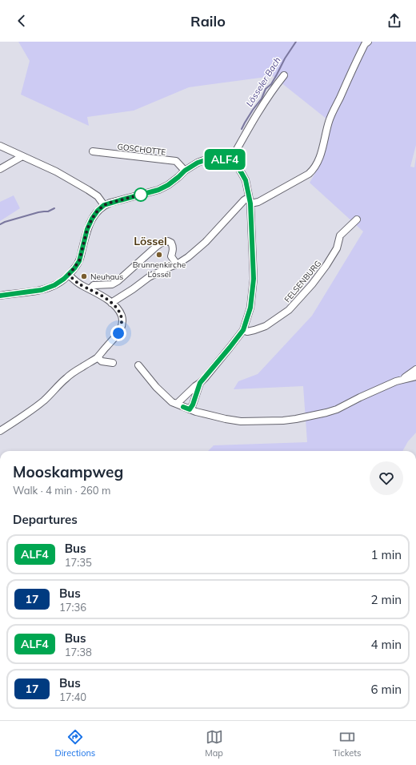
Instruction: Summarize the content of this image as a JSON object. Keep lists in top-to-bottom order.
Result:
{
  "streets": {
    "street": ["GOSCHOTTE", "FELSENBURG"]
  },
  "districts": ["Lössel"],
  "water": ["Lösseler Bach"],
  "places": ["Brunnenkirche Lössel", "Neuhaus"],
  "lines": ["bus line ALF4"],
  "page": {
    "header": "Railo",
    "on_map": "ALF4",
    "heading": [
      ["Mooskampweg", "Walk · 4 min · 260 m"],
      "Departures"
    ],
    "list": [
      {
        "mark": "ALF4",
        "name": "Bus",
        "note": "17:35",
        "value": "1 min"
      },
      {
        "mark": "17",
        "name": "Bus",
        "note": "17:36",
        "value": "2 min"
      },
      {
        "mark": "ALF4",
        "name": "Bus",
        "note": "17:38",
        "value": "4 min"
      },
      {
        "mark": "17",
        "name": "Bus",
        "note": "17:40",
        "value": "6 min"
      }
    ],
    "tabs": ["Directions", "Map", "Tickets"]
  }
}
